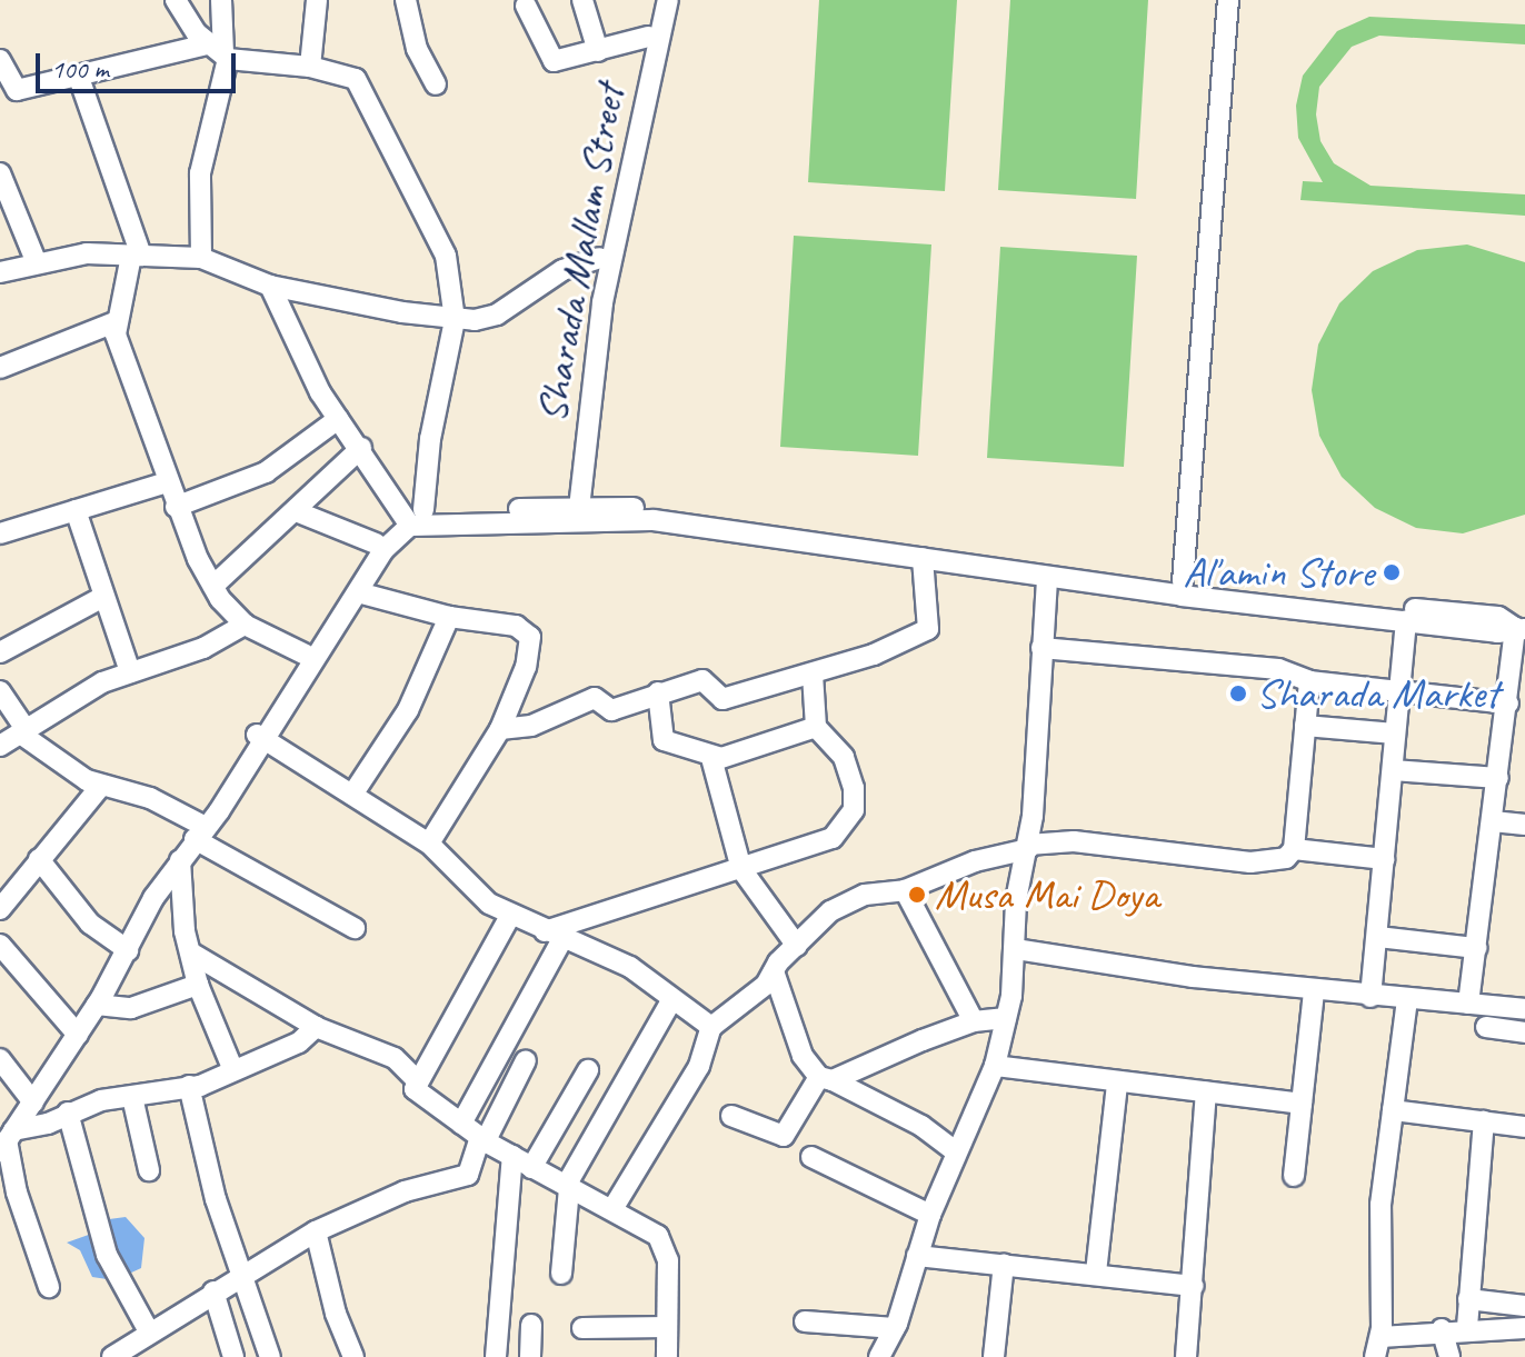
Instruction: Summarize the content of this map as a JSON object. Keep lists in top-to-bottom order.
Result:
{
  "streets": {
    "street": ["Sharada Mallam Street"]
  },
  "places": ["Al'amin Store", "Sharada Market", "Musa Mai Doya"],
  "scale_bar": "100 m"
}
